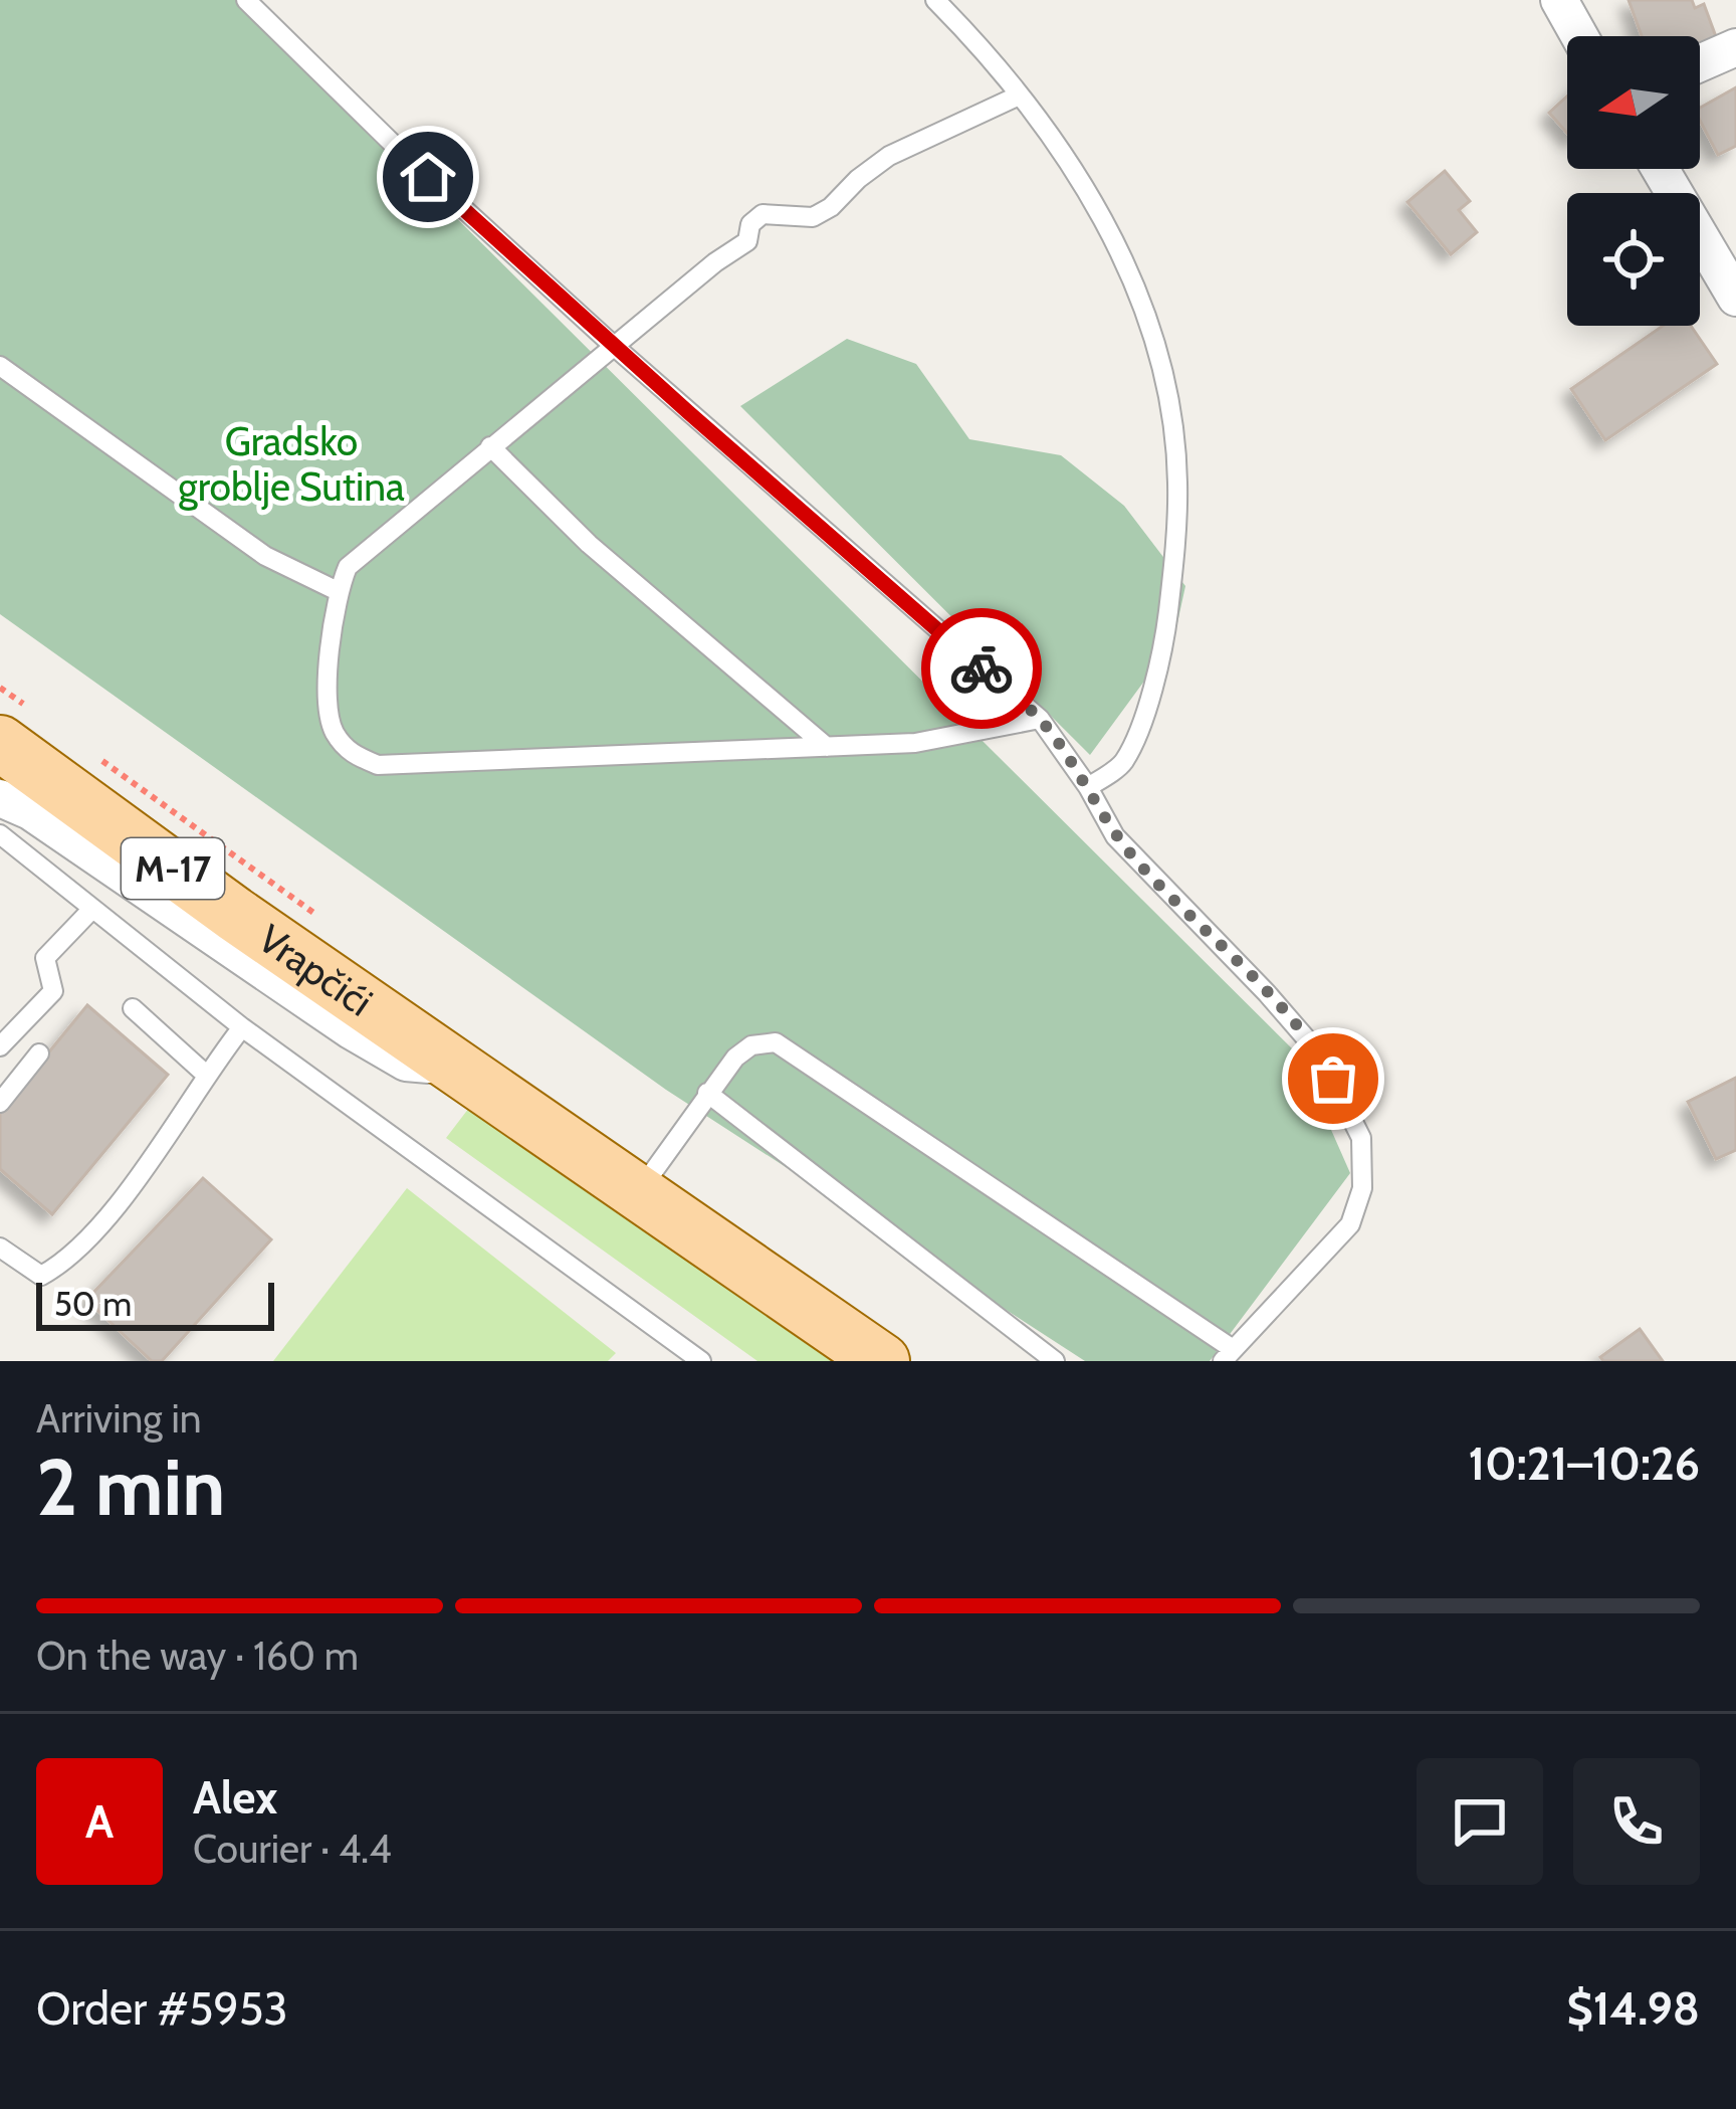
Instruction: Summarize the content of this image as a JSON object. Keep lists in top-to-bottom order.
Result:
{
  "streets": {
    "main road": ["M-17", "Vrapčići"]
  },
  "parks": ["Gradsko groblje Sutina"],
  "scale_bar": "50 m",
  "north": "left",
  "page": {
    "scale": "50 m",
    "heading": ["2 min", "Arriving in", "10:21–10:26"],
    "panel": [
      "Alex",
      "Courier · 4.4",
      "Order #5953",
      "$14.98"
    ],
    "bar": "On the way · 160 m",
    "round": "A"
  }
}
